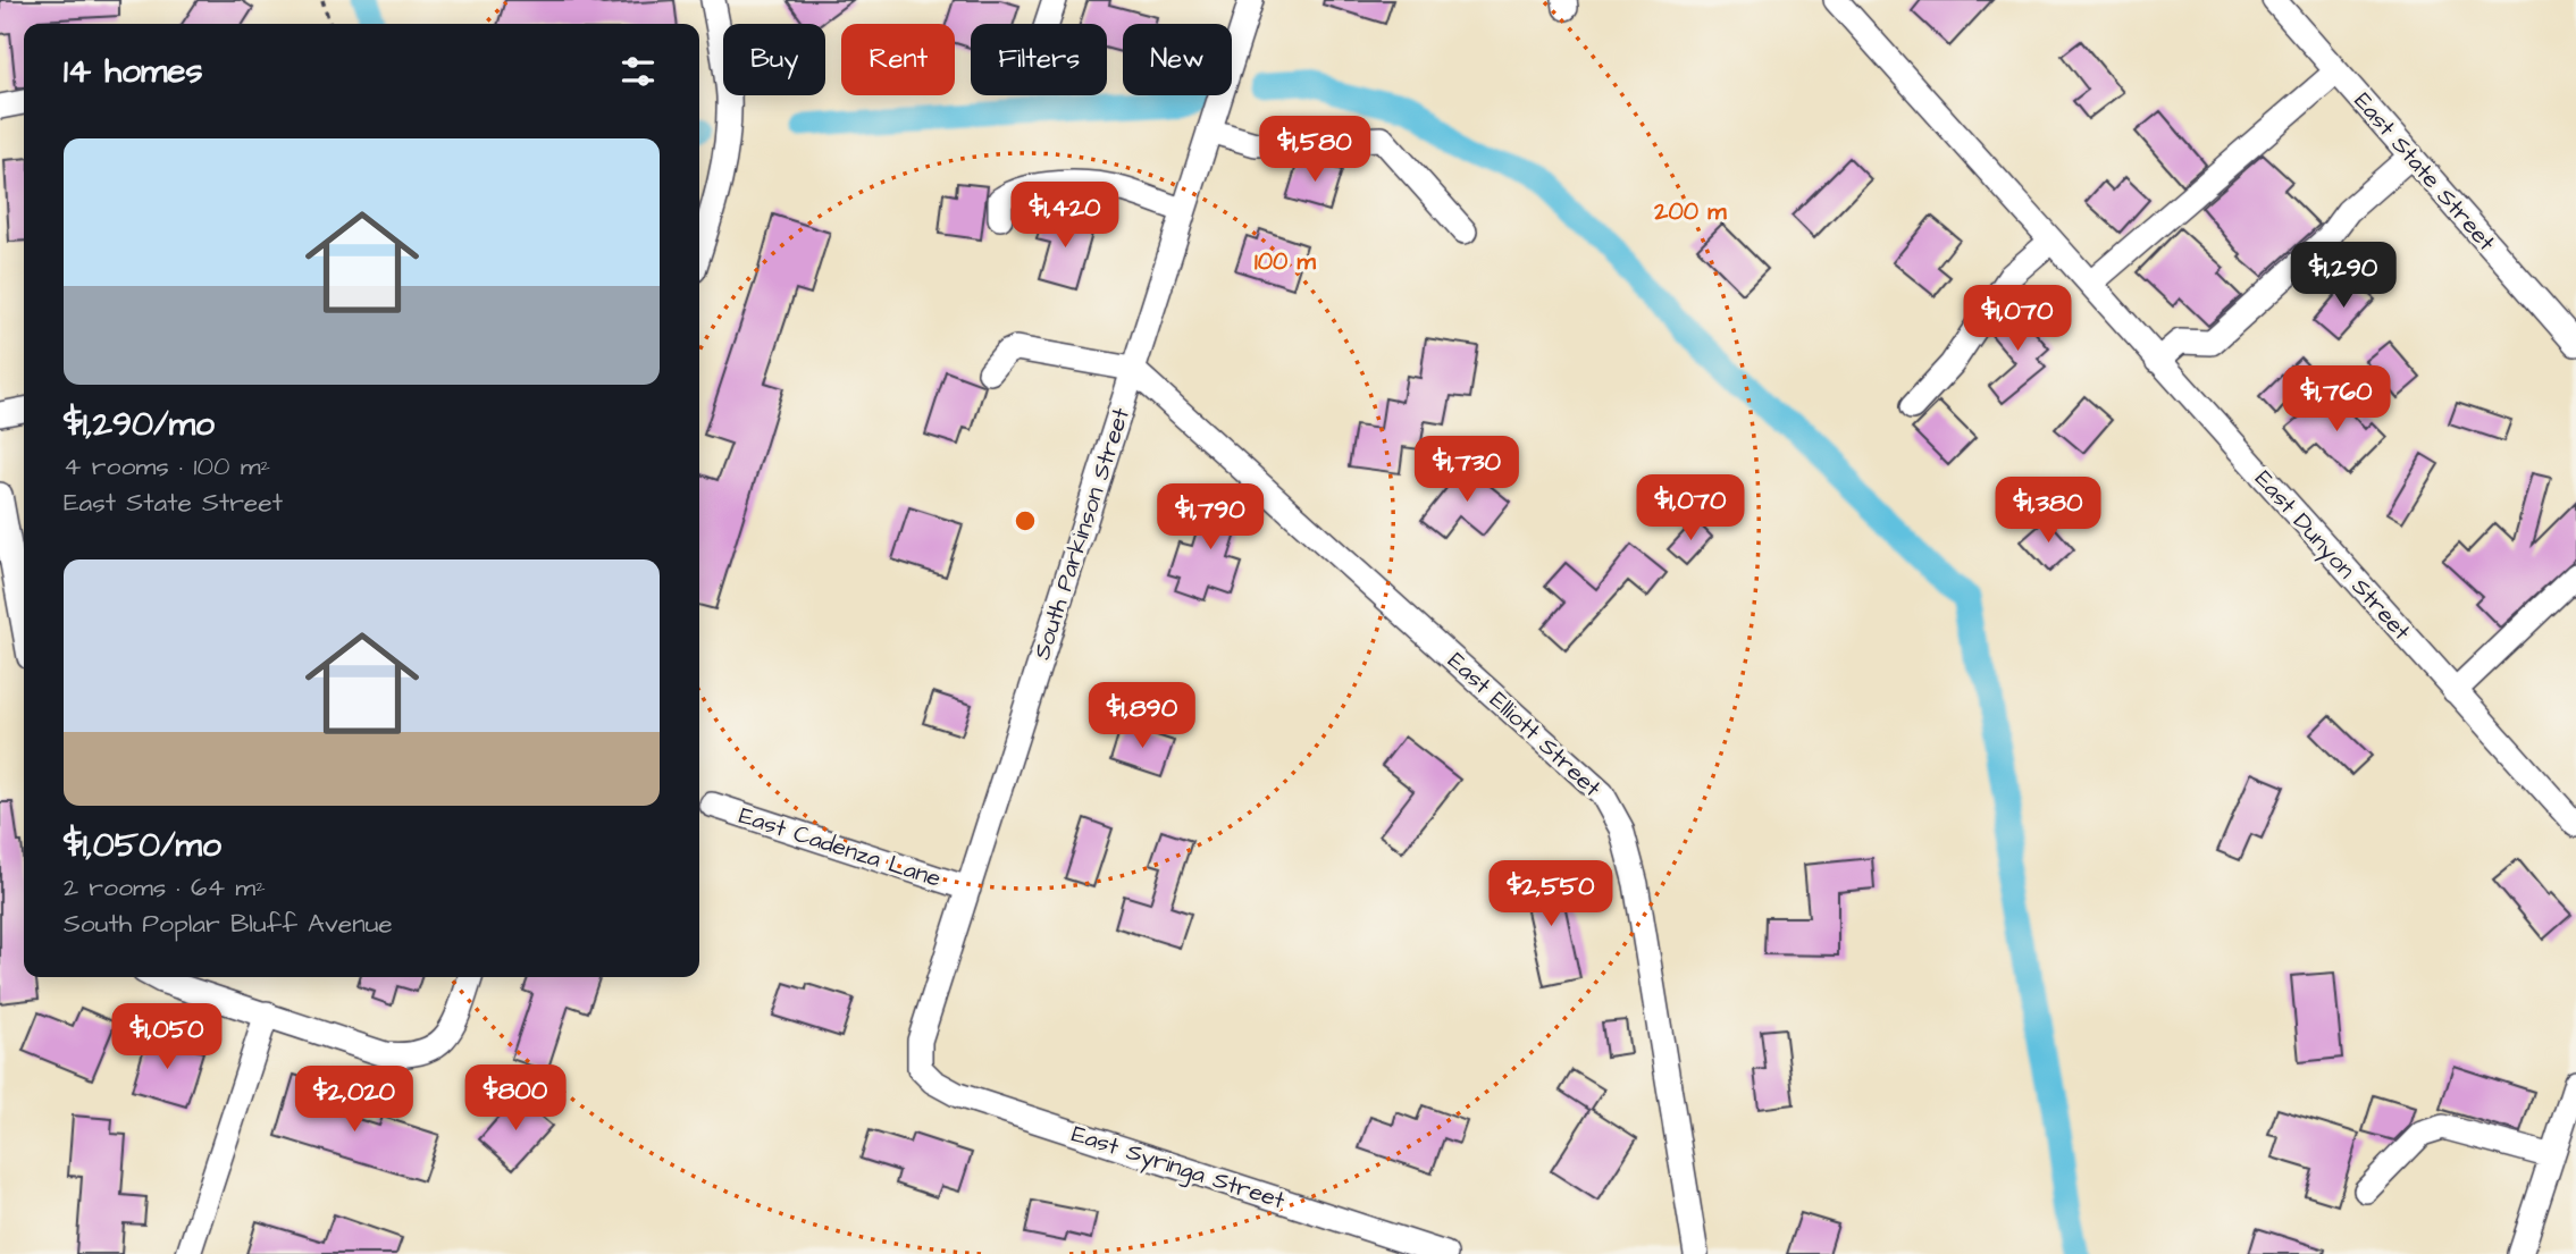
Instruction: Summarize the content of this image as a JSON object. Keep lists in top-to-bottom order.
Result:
{
  "streets": {
    "street": [
      "East State Street",
      "South Parkinson Street",
      "East Dunyon Street",
      "East Elliott Street",
      "East Cadenza Lane",
      "East Syringa Street"
    ]
  },
  "crossings": [
    ["South Parkinson Street", "East Elliott Street"],
    ["South Parkinson Street", "East Cadenza Lane"],
    ["South Parkinson Street", "East Syringa Street"]
  ],
  "page": {
    "chip": [
      "Buy",
      "Rent",
      "Filters",
      "New"
    ],
    "heading": "14 homes",
    "price": [
      "$1,580",
      "$1,420",
      "$1,290",
      "$1,070",
      "$1,760",
      "$1,730",
      "$1,070",
      "$1,380",
      "$1,790",
      "$1,890",
      "$2,550",
      "$1,050",
      "$800",
      "$2,020"
    ],
    "list": [
      {
        "name": "$1,290/mo",
        "note": "4 rooms · 100 m² · East State Street"
      },
      {
        "name": "$1,050/mo",
        "note": "2 rooms · 64 m² · South Poplar Bluff Avenue"
      }
    ]
  },
  "rings": ["200 m", "100 m"]
}
